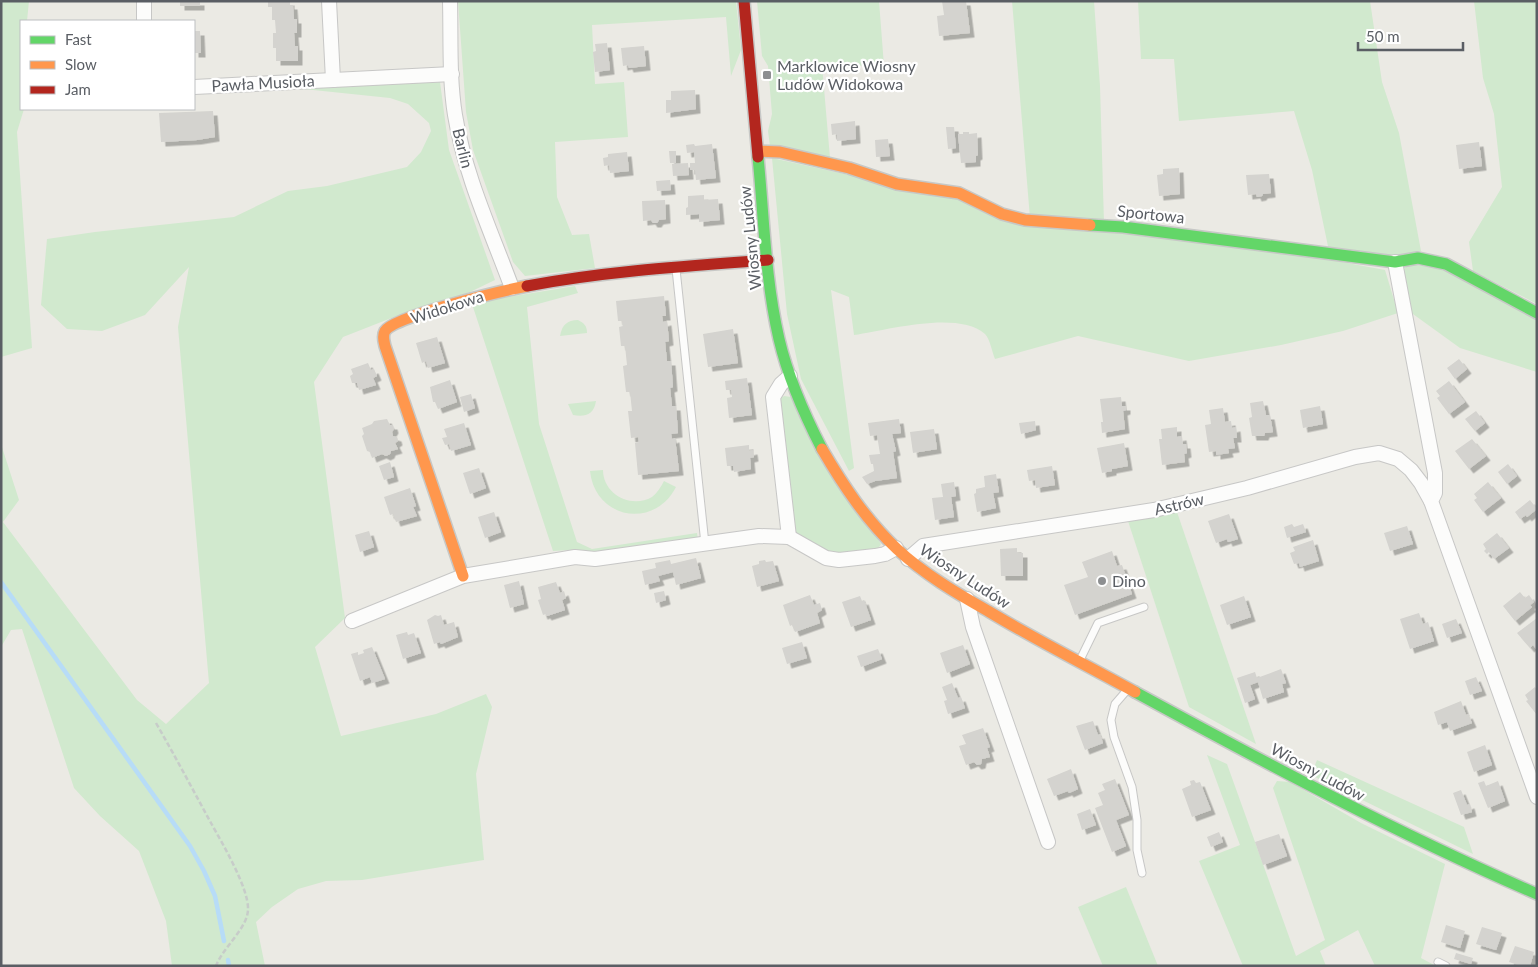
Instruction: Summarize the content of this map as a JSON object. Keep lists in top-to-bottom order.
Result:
{
  "streets": {
    "street": [
      "Pawła Musioła",
      "Barlin",
      "Sportowa",
      "Wiosny Ludów",
      "Widokowa",
      "Astrów"
    ]
  },
  "crossings": [
    ["Pawła Musioła", "Barlin"],
    ["Barlin", "Widokowa"],
    ["Sportowa", "Wiosny Ludów"],
    ["Sportowa", "Astrów"],
    ["Wiosny Ludów", "Widokowa"],
    ["Wiosny Ludów", "Astrów"]
  ],
  "places": {
    "transit": ["Marklowice Wiosny Ludów Widokowa"],
    "other": ["Dino"]
  },
  "legend": ["Fast", "Slow", "Jam"],
  "scale_bar": "50 m"
}
